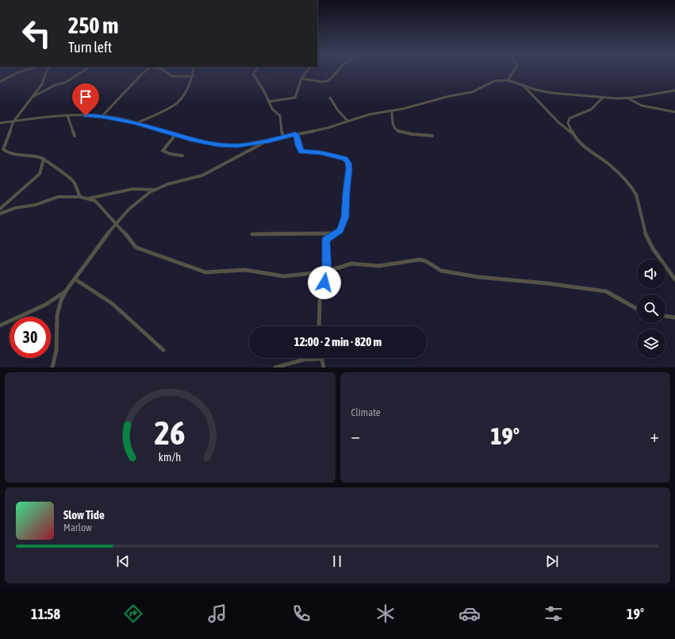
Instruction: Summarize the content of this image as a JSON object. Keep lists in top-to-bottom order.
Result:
{
  "page": {
    "turn": ["250 m", "Turn left"],
    "limit": "30",
    "trip": "12:00 · 2 min · 820 m",
    "tile": "Climate",
    "heat": ["−", "19°", "+"],
    "song": ["Slow Tide", "Marlow"],
    "tabs": ["11:58", "19°"],
    "gauge": ["26", "km/h"]
  }
}
